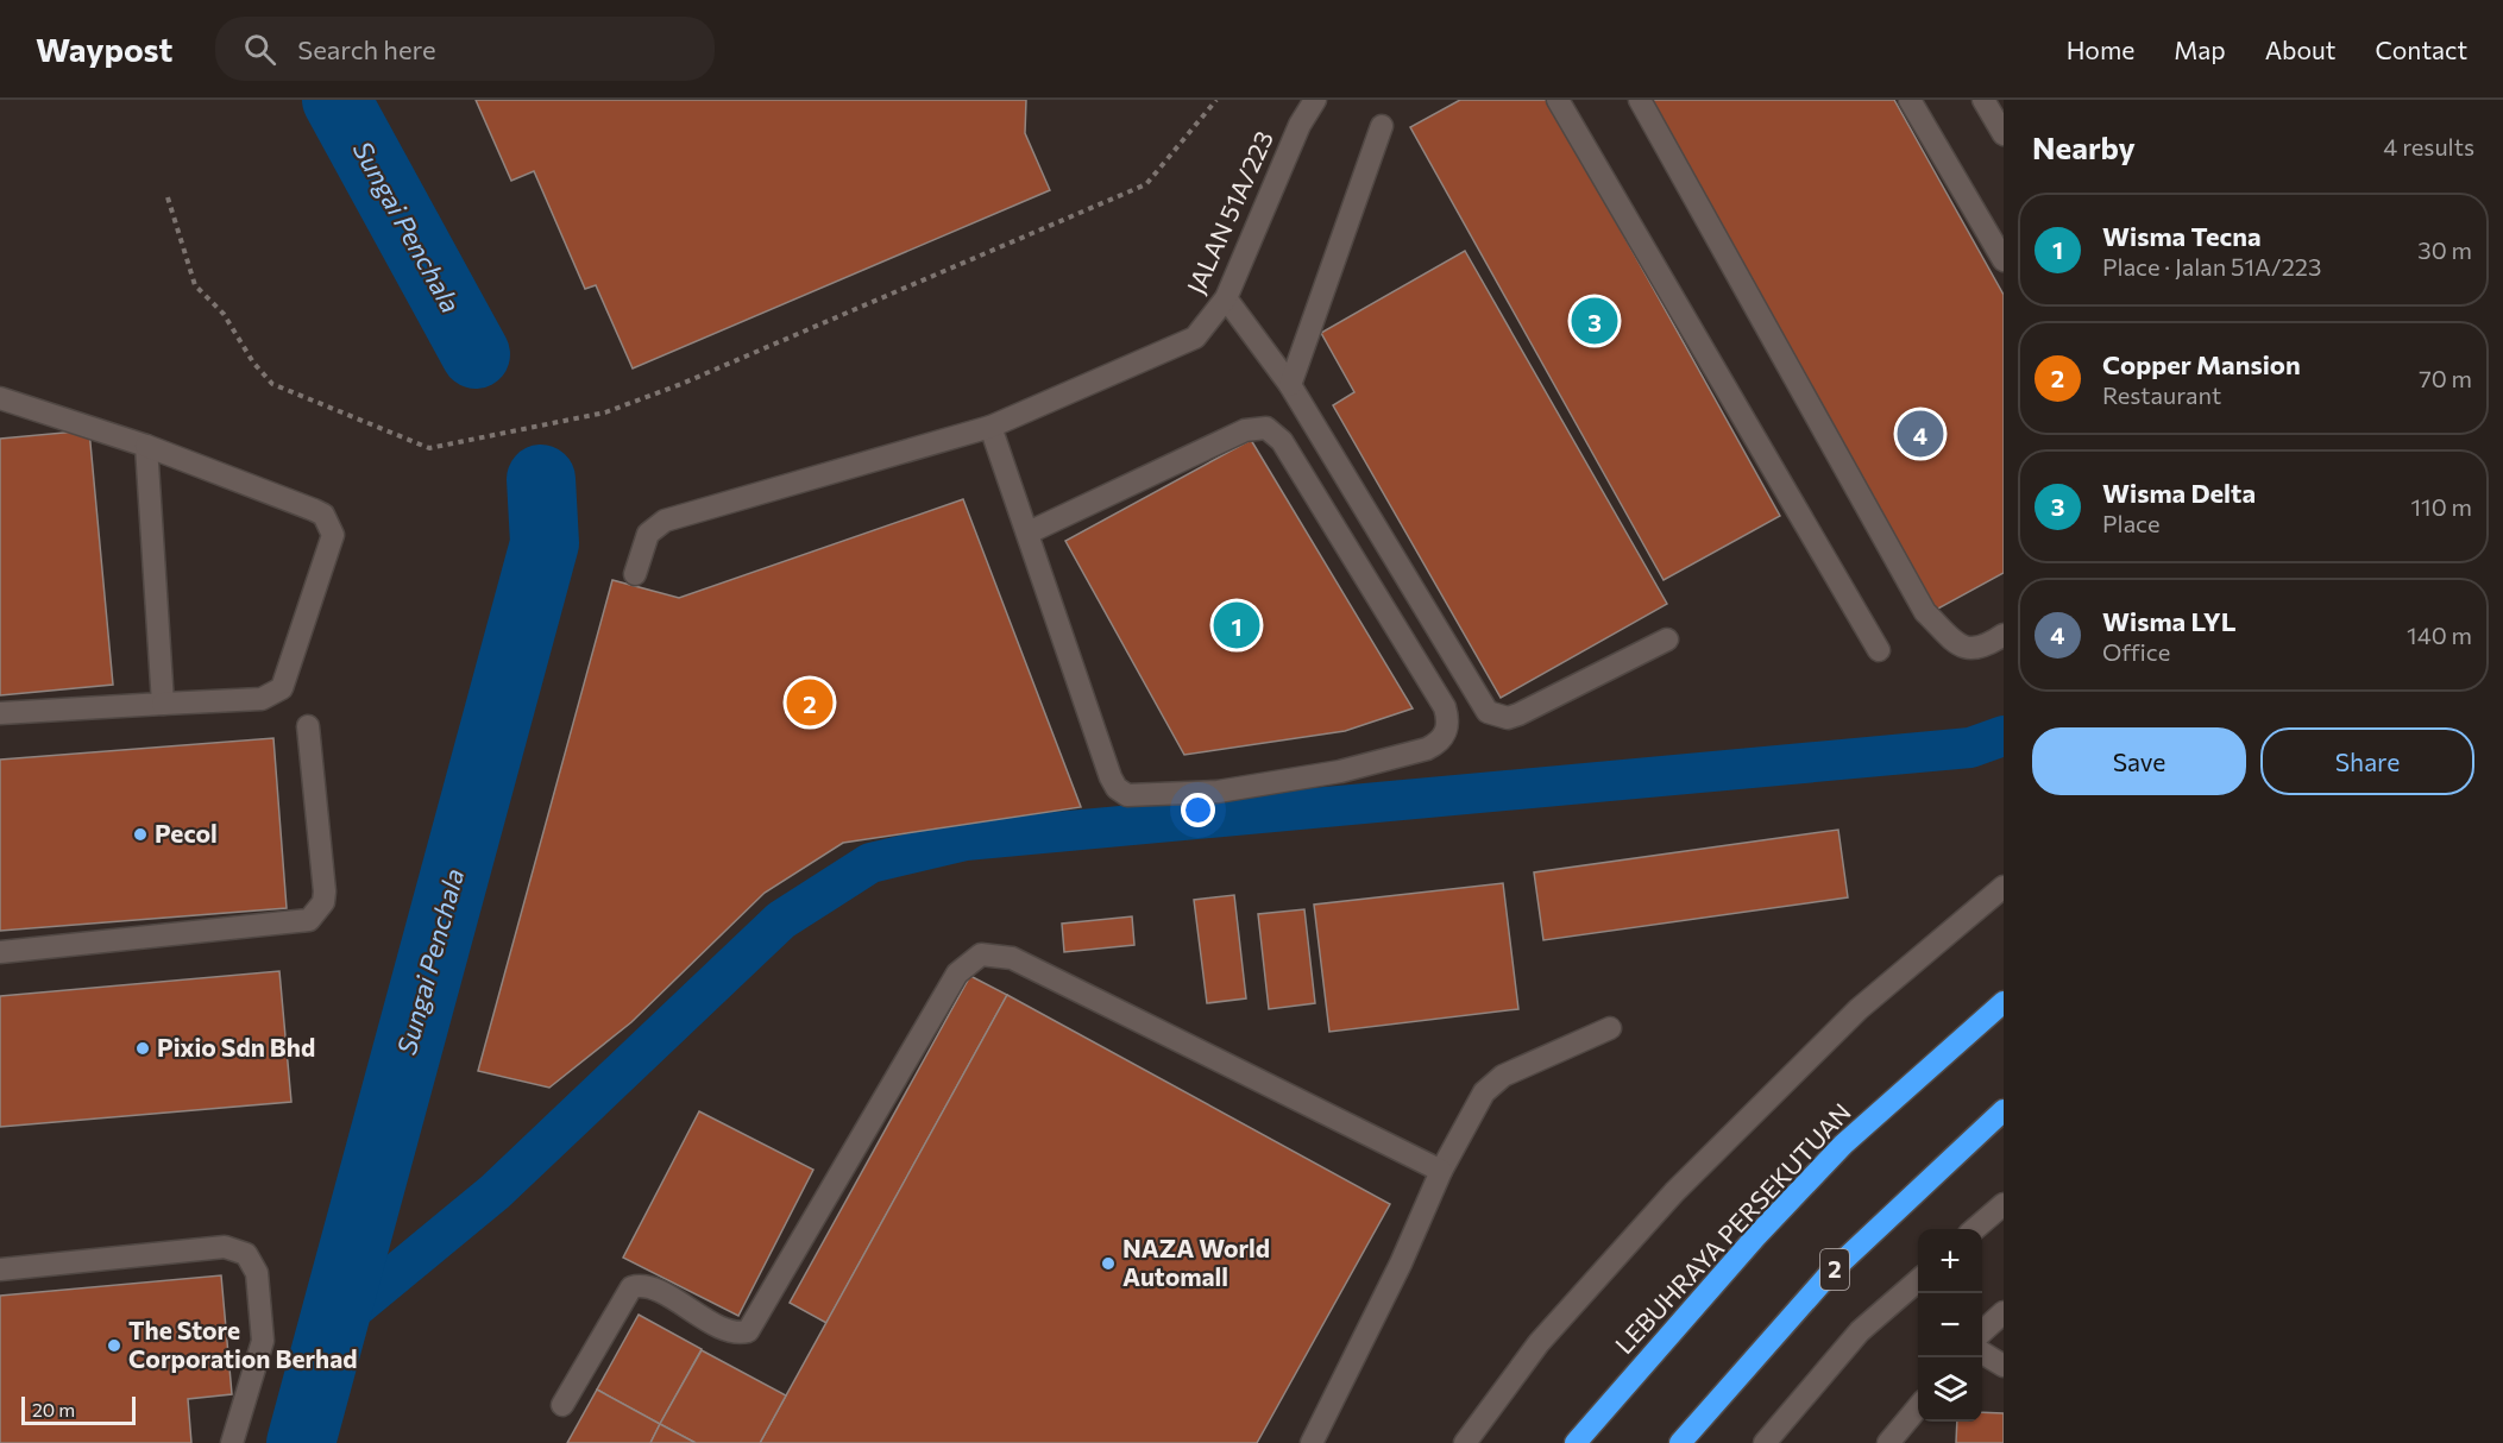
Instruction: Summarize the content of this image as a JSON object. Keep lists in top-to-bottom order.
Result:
{
  "streets": {
    "highway": ["LEBUHRAYA PERSEKUTUAN", "2"],
    "street": ["JALAN 51A/223"]
  },
  "water": ["Sungai Penchala"],
  "places": [
    "Pecol",
    "Pixio Sdn Bhd",
    "NAZA World Automall",
    "The Store Corporation Berhad"
  ],
  "scale_bar": "20 m",
  "page": {
    "header": "Waypost",
    "search": "Search here",
    "nav": [
      "Home",
      "Map",
      "About",
      "Contact"
    ],
    "heading": ["Nearby", "4 results"],
    "list": [
      {
        "mark": "1",
        "name": "Wisma Tecna",
        "note": "Place · Jalan 51A/223",
        "value": "30 m"
      },
      {
        "mark": "2",
        "name": "Copper Mansion",
        "note": "Restaurant",
        "value": "70 m"
      },
      {
        "mark": "3",
        "name": "Wisma Delta",
        "note": "Place",
        "value": "110 m"
      },
      {
        "mark": "4",
        "name": "Wisma LYL",
        "note": "Office",
        "value": "140 m"
      }
    ],
    "pins": [
      "3",
      "4",
      "1",
      "2"
    ],
    "buttons": ["Save", "Share"],
    "map_buttons": ["+", "−"],
    "scale": "20 m"
  }
}
